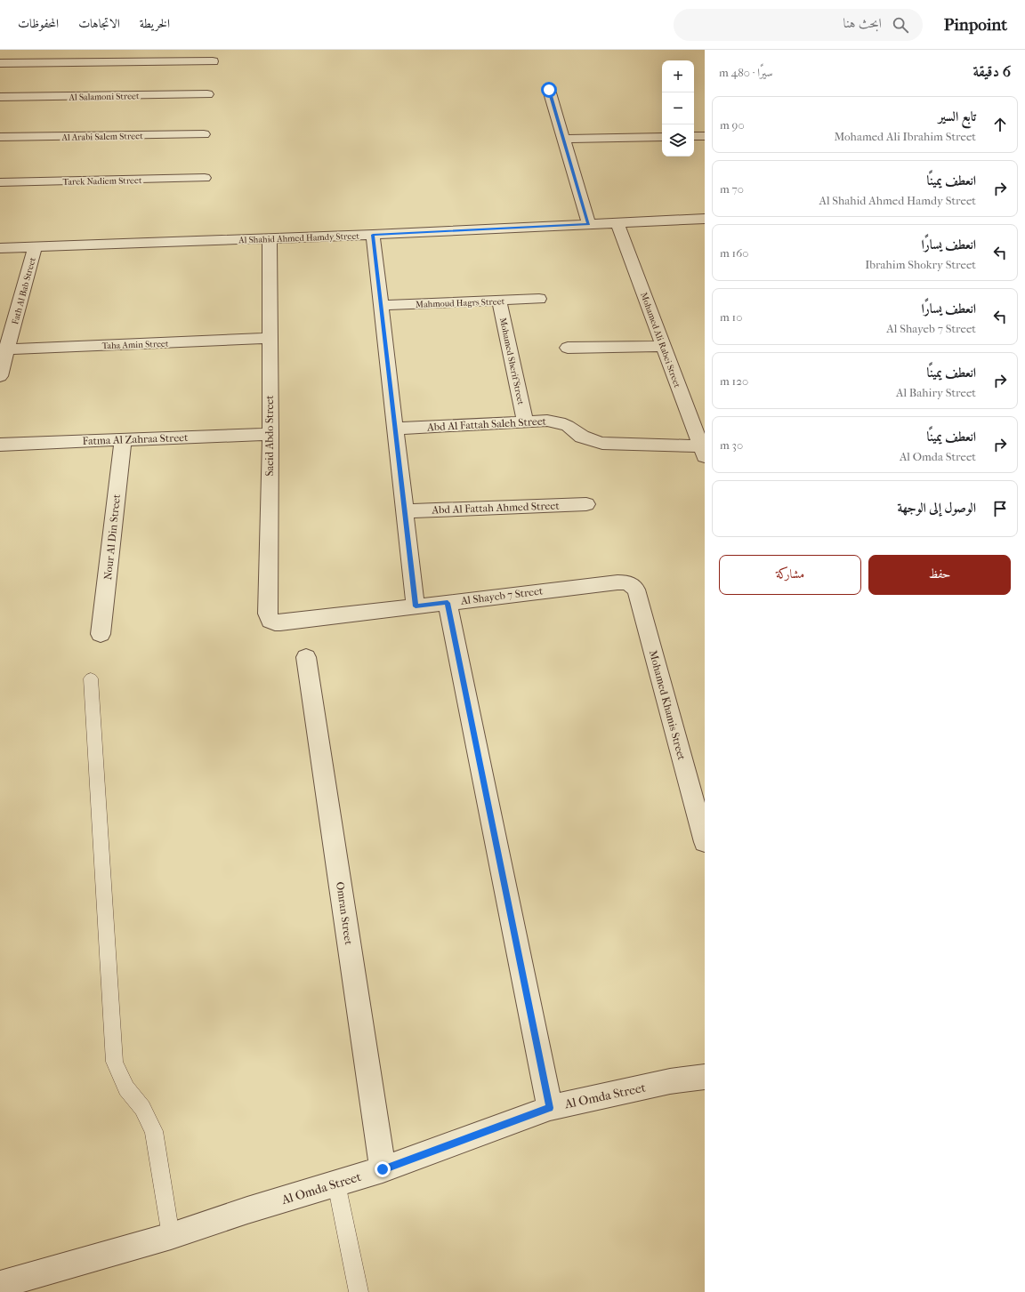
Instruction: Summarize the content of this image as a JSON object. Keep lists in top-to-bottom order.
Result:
{
  "streets": {
    "street": [
      "Al Salamoni Street",
      "Al Arabi Salem Street",
      "Tarek Nadiem Street",
      "Al Shahid Ahmed Hamdy Street",
      "Fath Al Bab Street",
      "Mahmoud Hagrs Street",
      "Mohamed Ali Rabei Street",
      "Taha Amin Street",
      "Mohamed Sherif Street",
      "Abd Al Fattah Saleh Street",
      "Saeid Abdo Street",
      "Fatma Al Zahraa Street",
      "Abd Al Fattah Ahmed Street",
      "Nour Al Din Street",
      "Al Shayeb 7 Street",
      "Mohamed Khamis Street",
      "Omran Street",
      "Al Omda Street"
    ]
  },
  "crossings": [
    ["Al Shahid Ahmed Hamdy Street", "Fath Al Bab Street"],
    ["Al Shahid Ahmed Hamdy Street", "Mohamed Ali Rabei Street"],
    ["Al Shahid Ahmed Hamdy Street", "Saeid Abdo Street"],
    ["Fath Al Bab Street", "Taha Amin Street"],
    ["Mahmoud Hagrs Street", "Mohamed Sherif Street"],
    ["Mohamed Ali Rabei Street", "Abd Al Fattah Saleh Street"],
    ["Taha Amin Street", "Saeid Abdo Street"],
    ["Mohamed Sherif Street", "Abd Al Fattah Saleh Street"],
    ["Saeid Abdo Street", "Fatma Al Zahraa Street"],
    ["Saeid Abdo Street", "Al Shayeb 7 Street"],
    ["Fatma Al Zahraa Street", "Nour Al Din Street"],
    ["Al Shayeb 7 Street", "Mohamed Khamis Street"],
    ["Omran Street", "Al Omda Street"]
  ],
  "page": {
    "header": "Pinpoint",
    "search": "ابحث هنا",
    "nav": ["الخريطة", "الاتجاهات", "المحفوظات"],
    "heading": ["6 دقيقة", "سيرًا · 480 m"],
    "map_buttons": ["+", "−"],
    "list": [
      ["تابع السير", "Mohamed Ali Ibrahim Street", "90 m"],
      ["انعطف يمينًا", "Al Shahid Ahmed Hamdy Street", "70 m"],
      ["انعطف يسارًا", "Ibrahim Shokry Street", "160 m"],
      ["انعطف يسارًا", "Al Shayeb 7 Street", "10 m"],
      ["انعطف يمينًا", "Al Bahiry Street", "120 m"],
      ["انعطف يمينًا", "Al Omda Street", "30 m"],
      "الوصول إلى الوجهة"
    ],
    "buttons": ["حفظ", "مشاركة"]
  }
}
